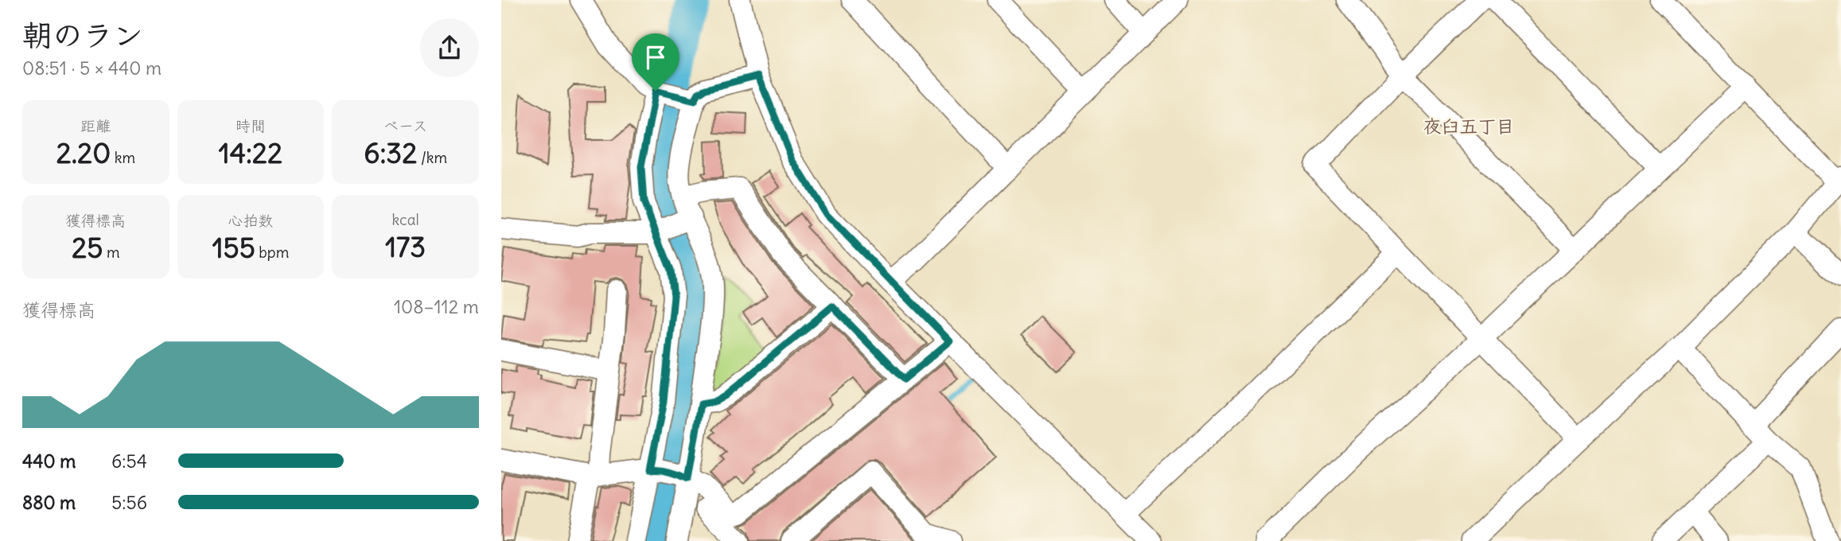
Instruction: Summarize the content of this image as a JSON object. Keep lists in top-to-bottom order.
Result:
{
  "districts": ["夜臼五丁目"],
  "page": {
    "heading": ["朝のラン", "08:51 · 5 × 440 m"],
    "stats": [
      ["距離", "2.20 km"],
      ["時間", "14:22"],
      ["ペース", "6:32 /km"],
      ["獲得標高", "25 m"],
      ["心拍数", "155 bpm"],
      ["kcal", "173"]
    ],
    "chart": ["獲得標高", "108–112 m"],
    "list": [
      {
        "name": "440 m",
        "note": "6:54"
      },
      {
        "name": "880 m",
        "note": "5:56"
      }
    ]
  }
}
